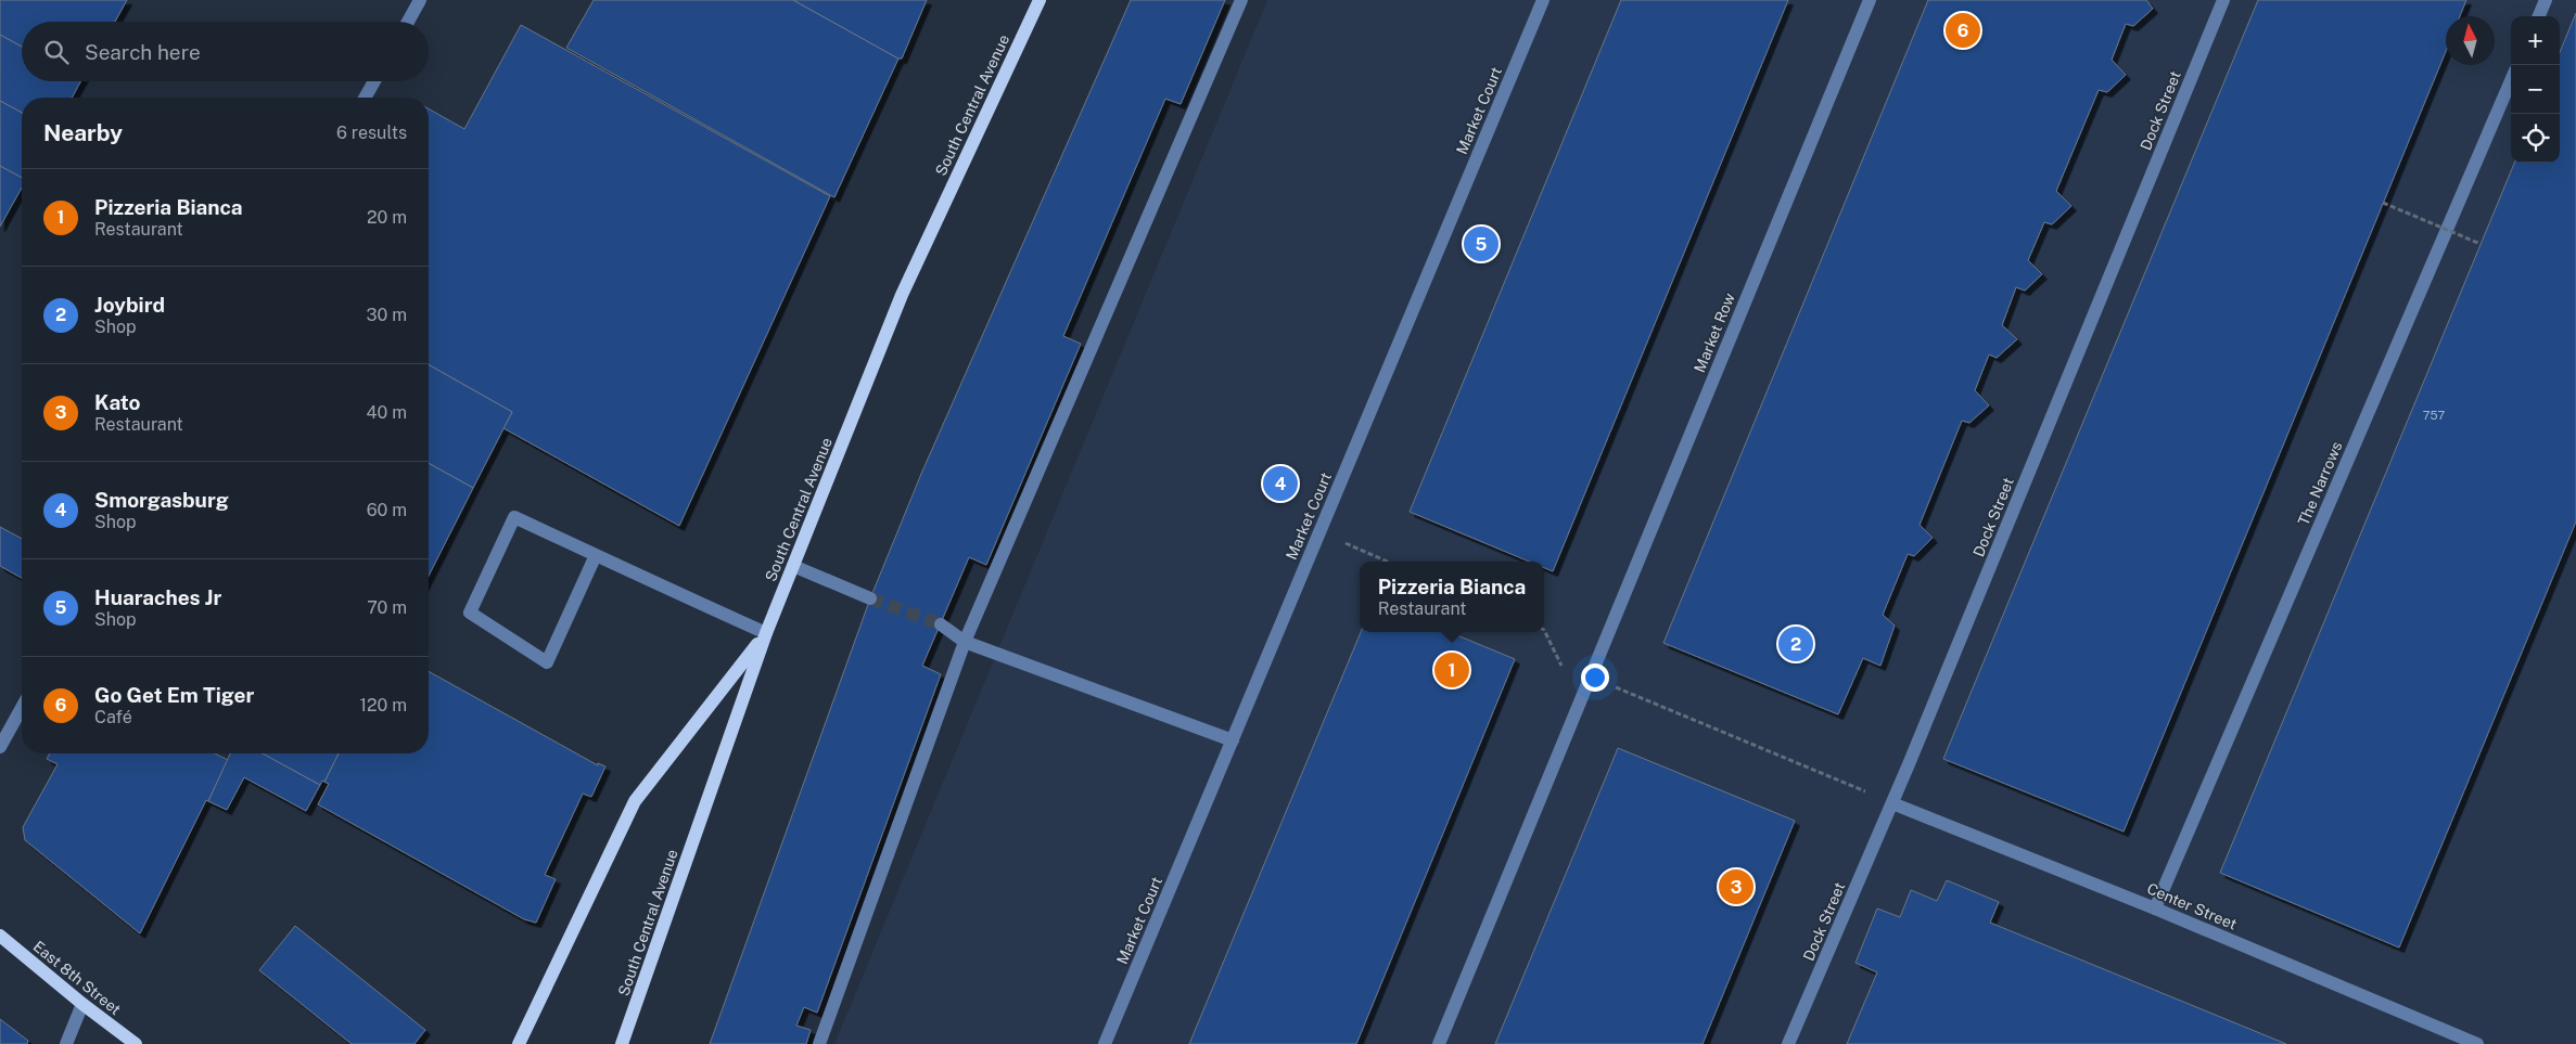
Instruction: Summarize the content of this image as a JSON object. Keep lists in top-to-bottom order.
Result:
{
  "streets": {
    "main road": ["South Central Avenue", "East 8th Street"],
    "street": [
      "Market Court",
      "Dock Street",
      "Market Row",
      "The Narrows",
      "Center Street"
    ]
  },
  "crossings": [
    ["Dock Street", "Center Street"],
    ["The Narrows", "Center Street"]
  ],
  "house_numbers": ["757"],
  "north": "top",
  "page": {
    "pins": [
      "6",
      "5",
      "4",
      "2",
      "1",
      "3"
    ],
    "map_buttons": ["+", "−"],
    "search": "Search here",
    "heading": ["Nearby", "6 results"],
    "list": [
      {
        "mark": "1",
        "name": "Pizzeria Bianca",
        "note": "Restaurant",
        "value": "20 m"
      },
      {
        "mark": "2",
        "name": "Joybird",
        "note": "Shop",
        "value": "30 m"
      },
      {
        "mark": "3",
        "name": "Kato",
        "note": "Restaurant",
        "value": "40 m"
      },
      {
        "mark": "4",
        "name": "Smorgasburg",
        "note": "Shop",
        "value": "60 m"
      },
      {
        "mark": "5",
        "name": "Huaraches Jr",
        "note": "Shop",
        "value": "70 m"
      },
      {
        "mark": "6",
        "name": "Go Get Em Tiger",
        "note": "Café",
        "value": "120 m"
      }
    ],
    "popup": ["Pizzeria Bianca", "Restaurant"]
  }
}
